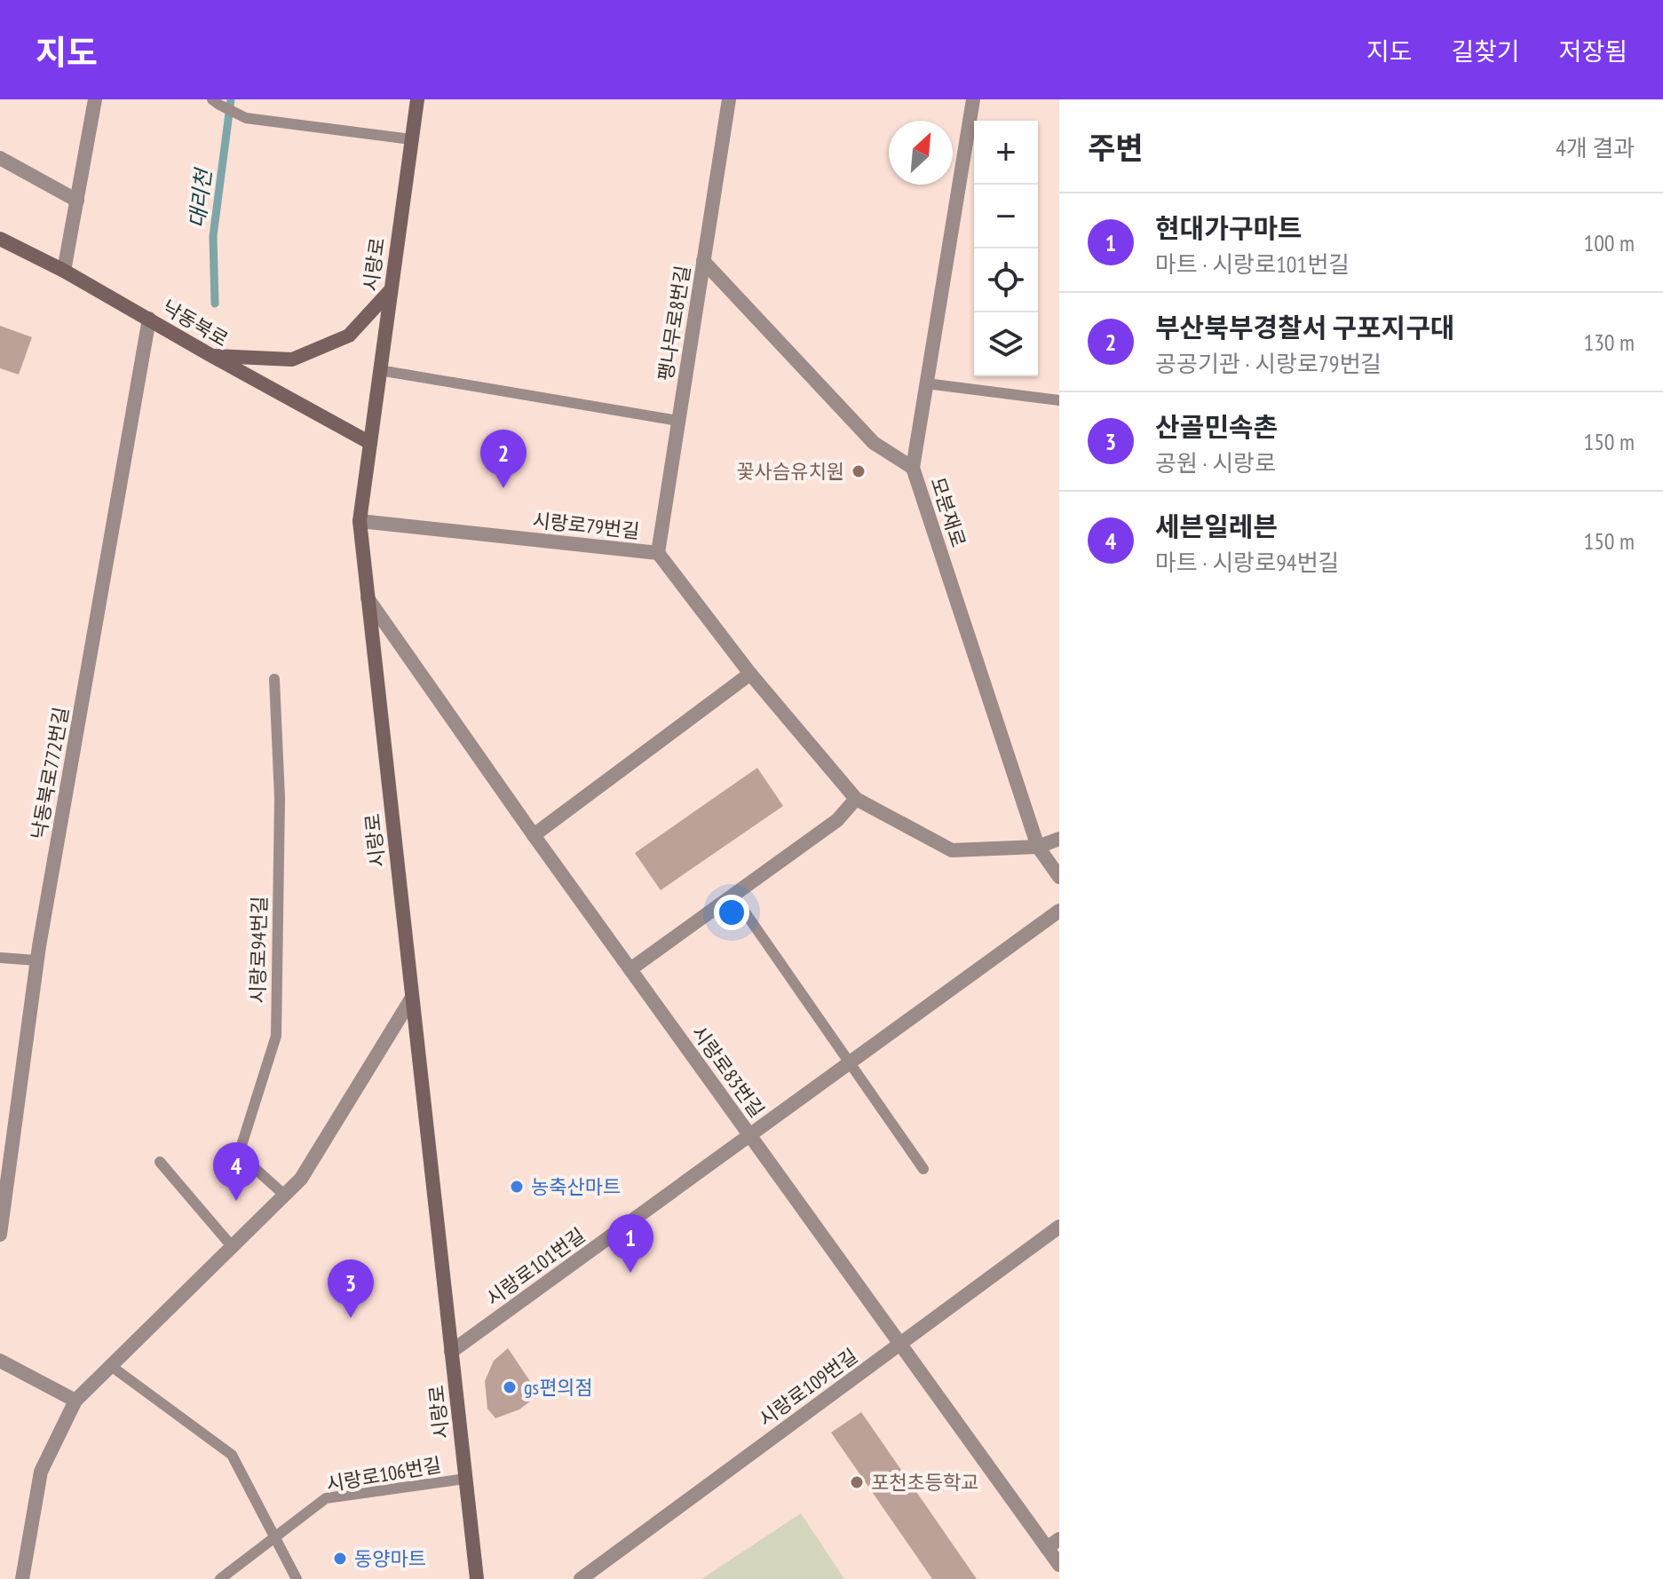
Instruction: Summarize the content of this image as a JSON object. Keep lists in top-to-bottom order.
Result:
{
  "streets": {
    "main road": ["시랑로", "낙동북로"],
    "street": [
      "팽나무로8번길",
      "모분재로",
      "시랑로79번길",
      "낙동북로772번길",
      "시랑로83번길",
      "시랑로101번길",
      "시랑로109번길"
    ],
    "lane": ["시랑로94번길", "시랑로106번길"]
  },
  "crossings": [
    ["시랑로", "낙동북로"],
    ["시랑로", "시랑로79번길"],
    ["시랑로", "시랑로83번길"],
    ["시랑로", "시랑로101번길"],
    ["시랑로", "시랑로106번길"],
    ["낙동북로", "낙동북로772번길"],
    ["팽나무로8번길", "시랑로79번길"],
    ["모분재로", "시랑로79번길"],
    ["시랑로83번길", "시랑로101번길"],
    ["시랑로83번길", "시랑로109번길"]
  ],
  "water": ["대리천"],
  "places": [
    "꽃사슴유치원",
    "농축산마트",
    "gs편의점",
    "포천초등학교",
    "동양마트"
  ],
  "north": "top right",
  "page": {
    "header": "지도",
    "nav": ["지도", "길찾기", "저장됨"],
    "heading": ["주변", "4개 결과"],
    "map_buttons": ["+", "−"],
    "list": [
      {
        "mark": "1",
        "name": "현대가구마트",
        "note": "마트 · 시랑로101번길",
        "value": "100 m"
      },
      {
        "mark": "2",
        "name": "부산북부경찰서 구포지구대",
        "note": "공공기관 · 시랑로79번길",
        "value": "130 m"
      },
      {
        "mark": "3",
        "name": "산골민속촌",
        "note": "공원 · 시랑로",
        "value": "150 m"
      },
      {
        "mark": "4",
        "name": "세븐일레븐",
        "note": "마트 · 시랑로94번길",
        "value": "150 m"
      }
    ],
    "pins": [
      "2",
      "4",
      "1",
      "3"
    ]
  }
}
